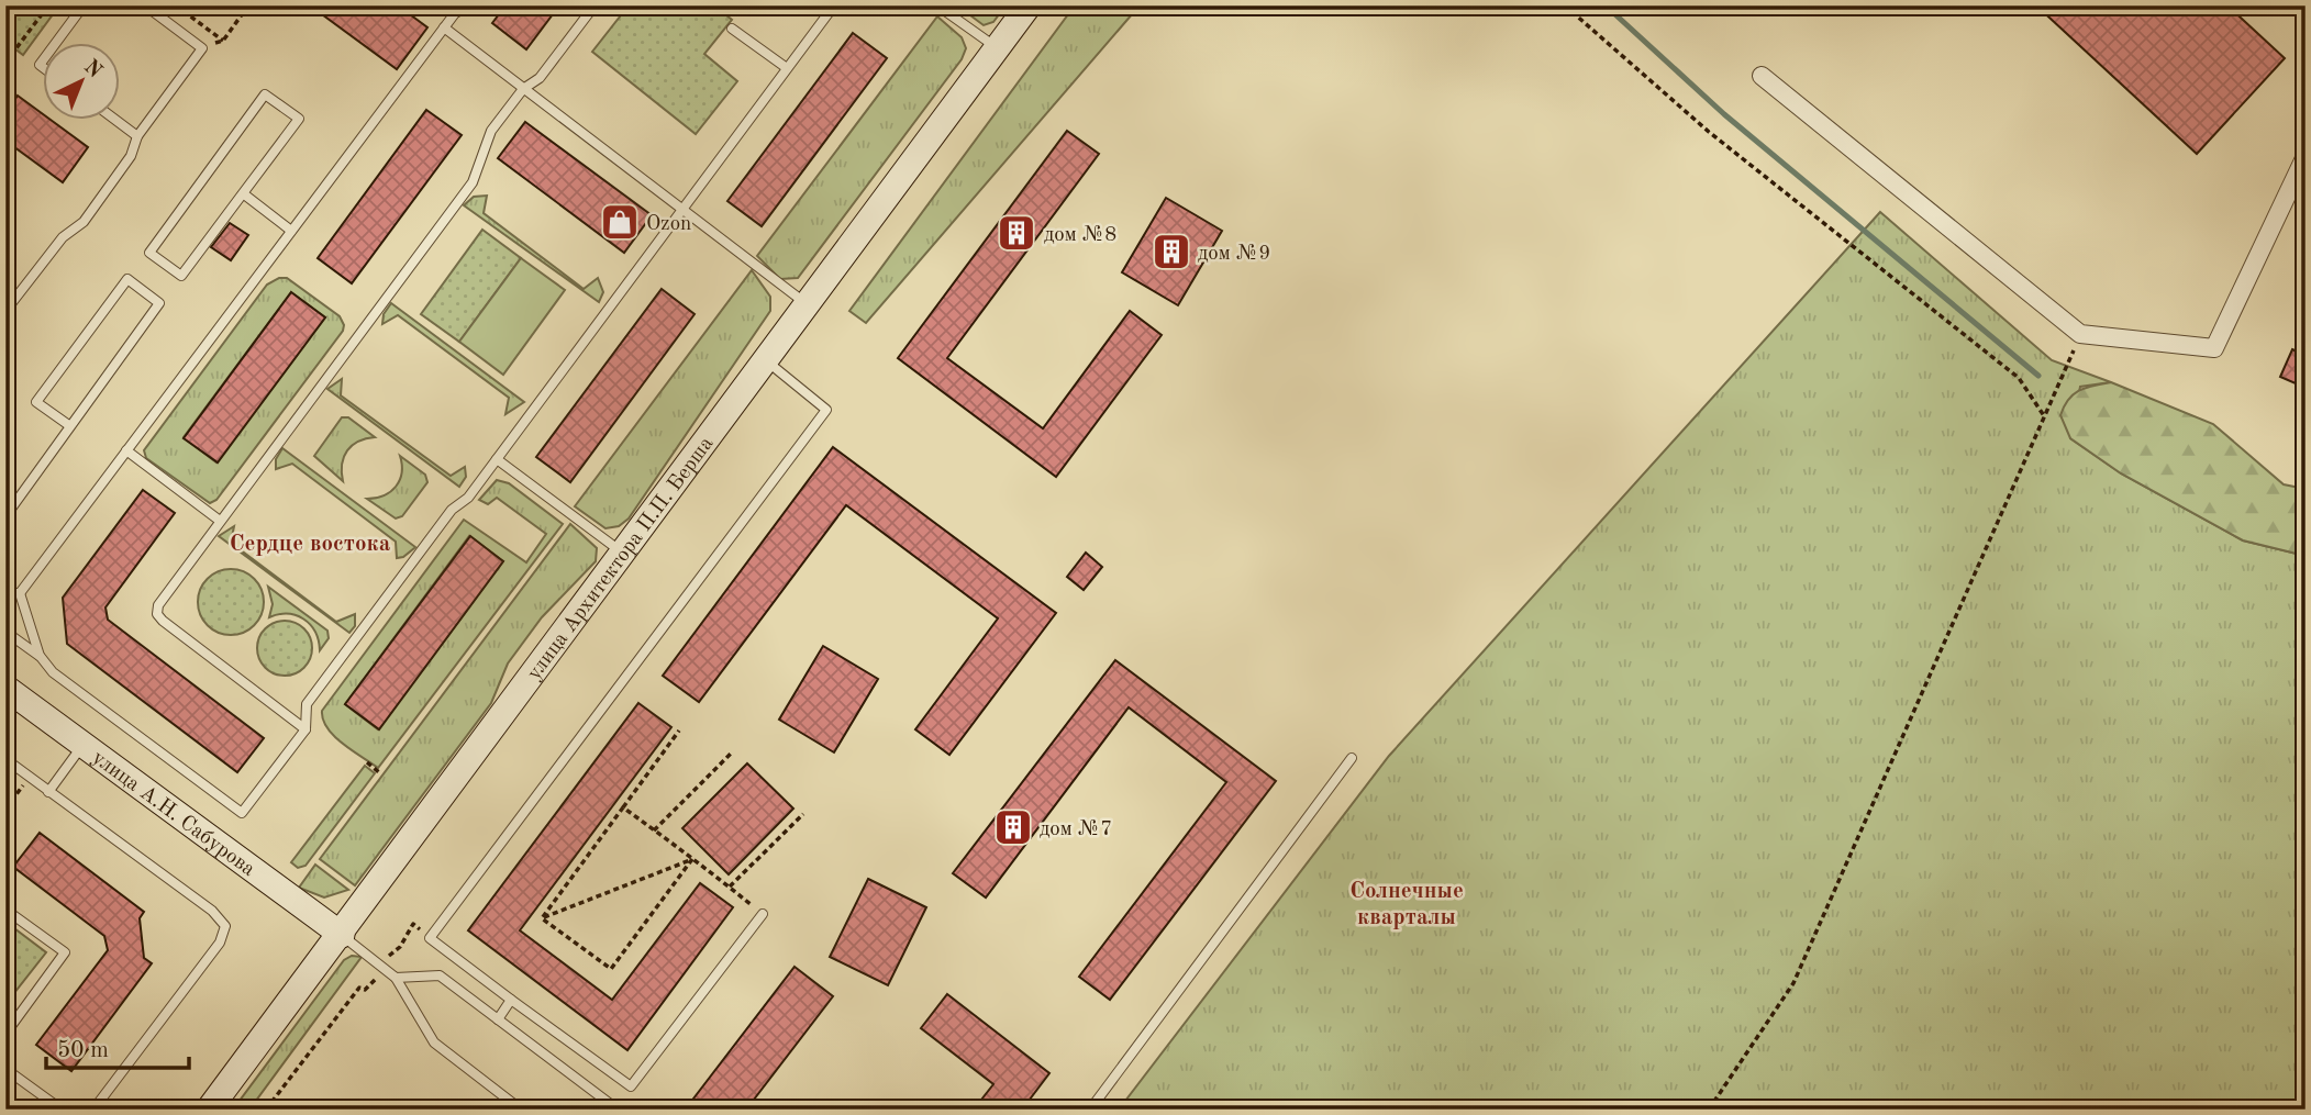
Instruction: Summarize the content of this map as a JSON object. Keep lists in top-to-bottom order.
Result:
{
  "streets": {
    "street": ["улица Архитектора П.П. Берша", "улица А.Н. Сабурова"]
  },
  "crossings": [
    ["улица Архитектора П.П. Берша", "улица А.Н. Сабурова"]
  ],
  "districts": ["Сердце востока", "Солнечные кварталы"],
  "places": {
    "shop": ["Ozon"],
    "building": ["дом №8", "дом №9", "дом №7"]
  },
  "scale_bar": "50 m",
  "north": "top right"
}
